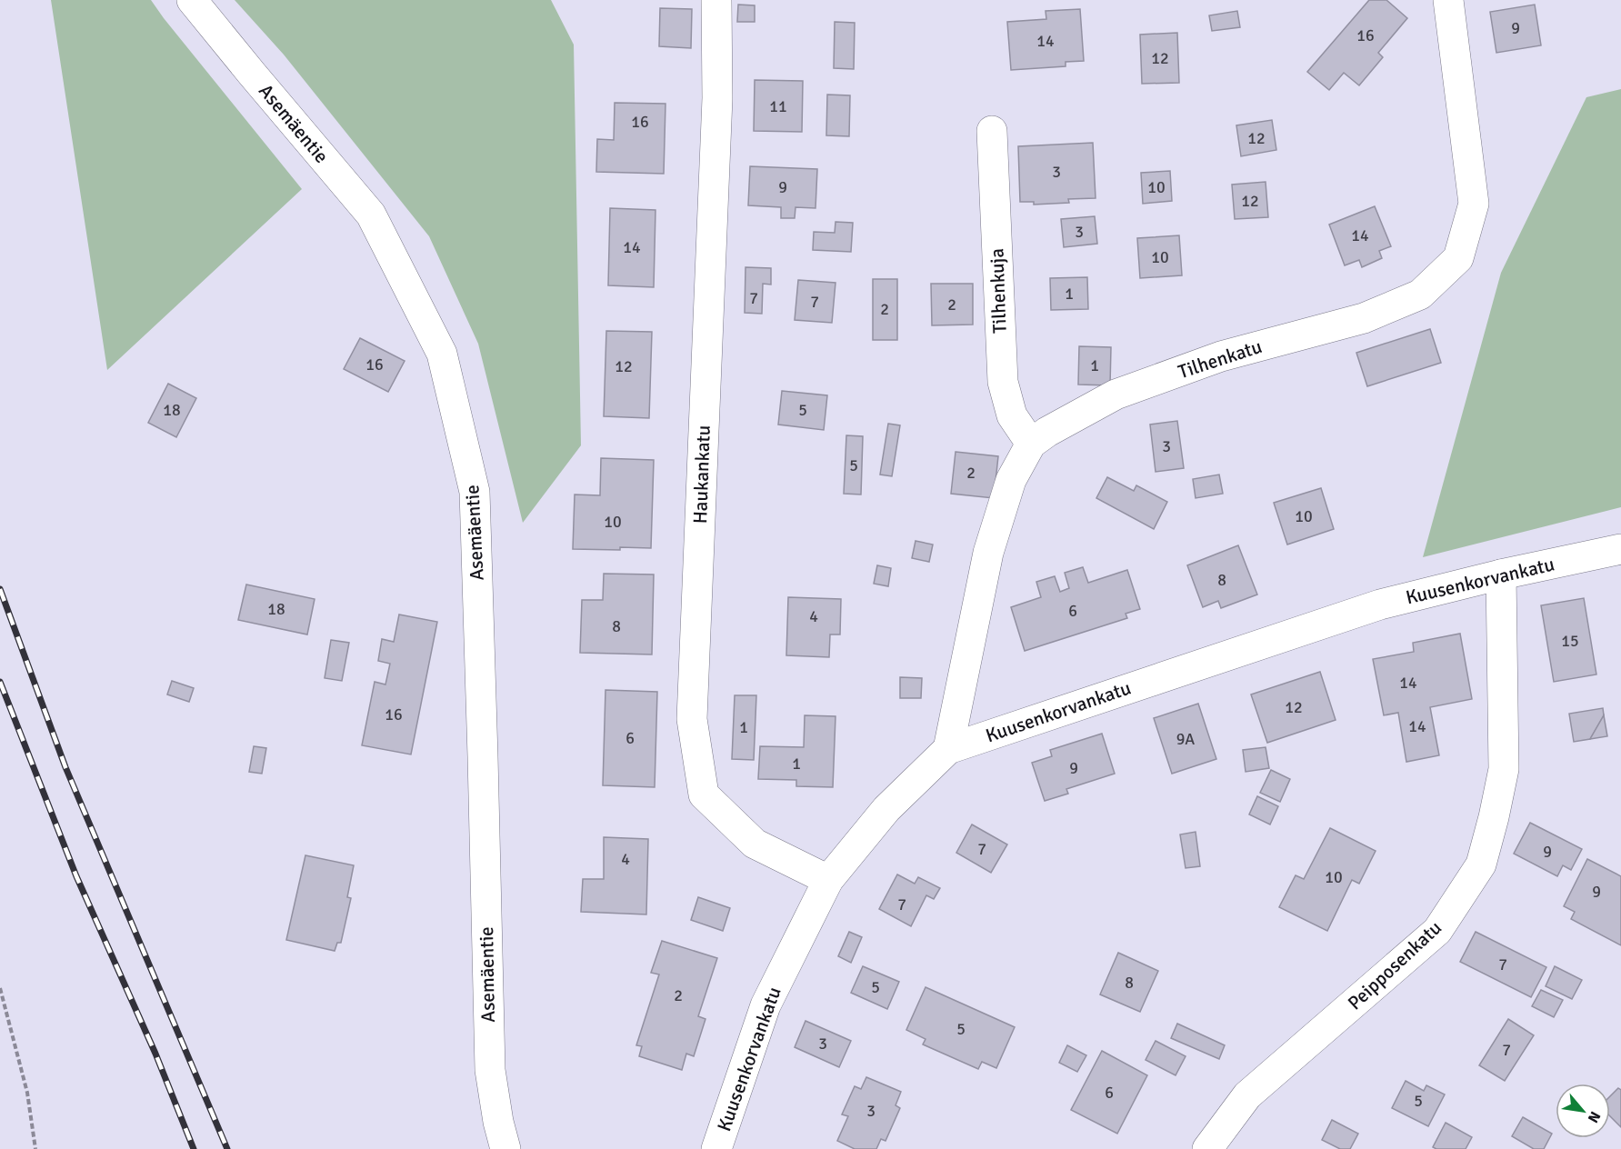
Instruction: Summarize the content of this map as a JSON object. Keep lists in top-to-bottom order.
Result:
{
  "streets": {
    "street": [
      "Asemäentie",
      "Tilhenkuja",
      "Tilhenkatu",
      "Haukankatu",
      "Kuusenkorvankatu",
      "Peipposenkatu"
    ]
  },
  "crossings": [
    ["Tilhenkuja", "Tilhenkatu"],
    ["Tilhenkatu", "Kuusenkorvankatu"],
    ["Haukankatu", "Kuusenkorvankatu"],
    ["Kuusenkorvankatu", "Peipposenkatu"]
  ],
  "house_numbers": [
    "9",
    "16",
    "14",
    "12",
    "11",
    "16",
    "12",
    "3",
    "9",
    "10",
    "12",
    "3",
    "14",
    "14",
    "10",
    "1",
    "7",
    "7",
    "2",
    "2",
    "16",
    "1",
    "12",
    "18",
    "5",
    "3",
    "5",
    "2",
    "10",
    "10",
    "8",
    "18",
    "6",
    "4",
    "8",
    "15",
    "14",
    "12",
    "16",
    "14",
    "1",
    "6",
    "9A",
    "1",
    "9",
    "7",
    "9",
    "4",
    "10",
    "9",
    "7",
    "7",
    "8",
    "5",
    "2",
    "5",
    "3",
    "7",
    "6",
    "5",
    "3"
  ],
  "north": "bottom right"
}
